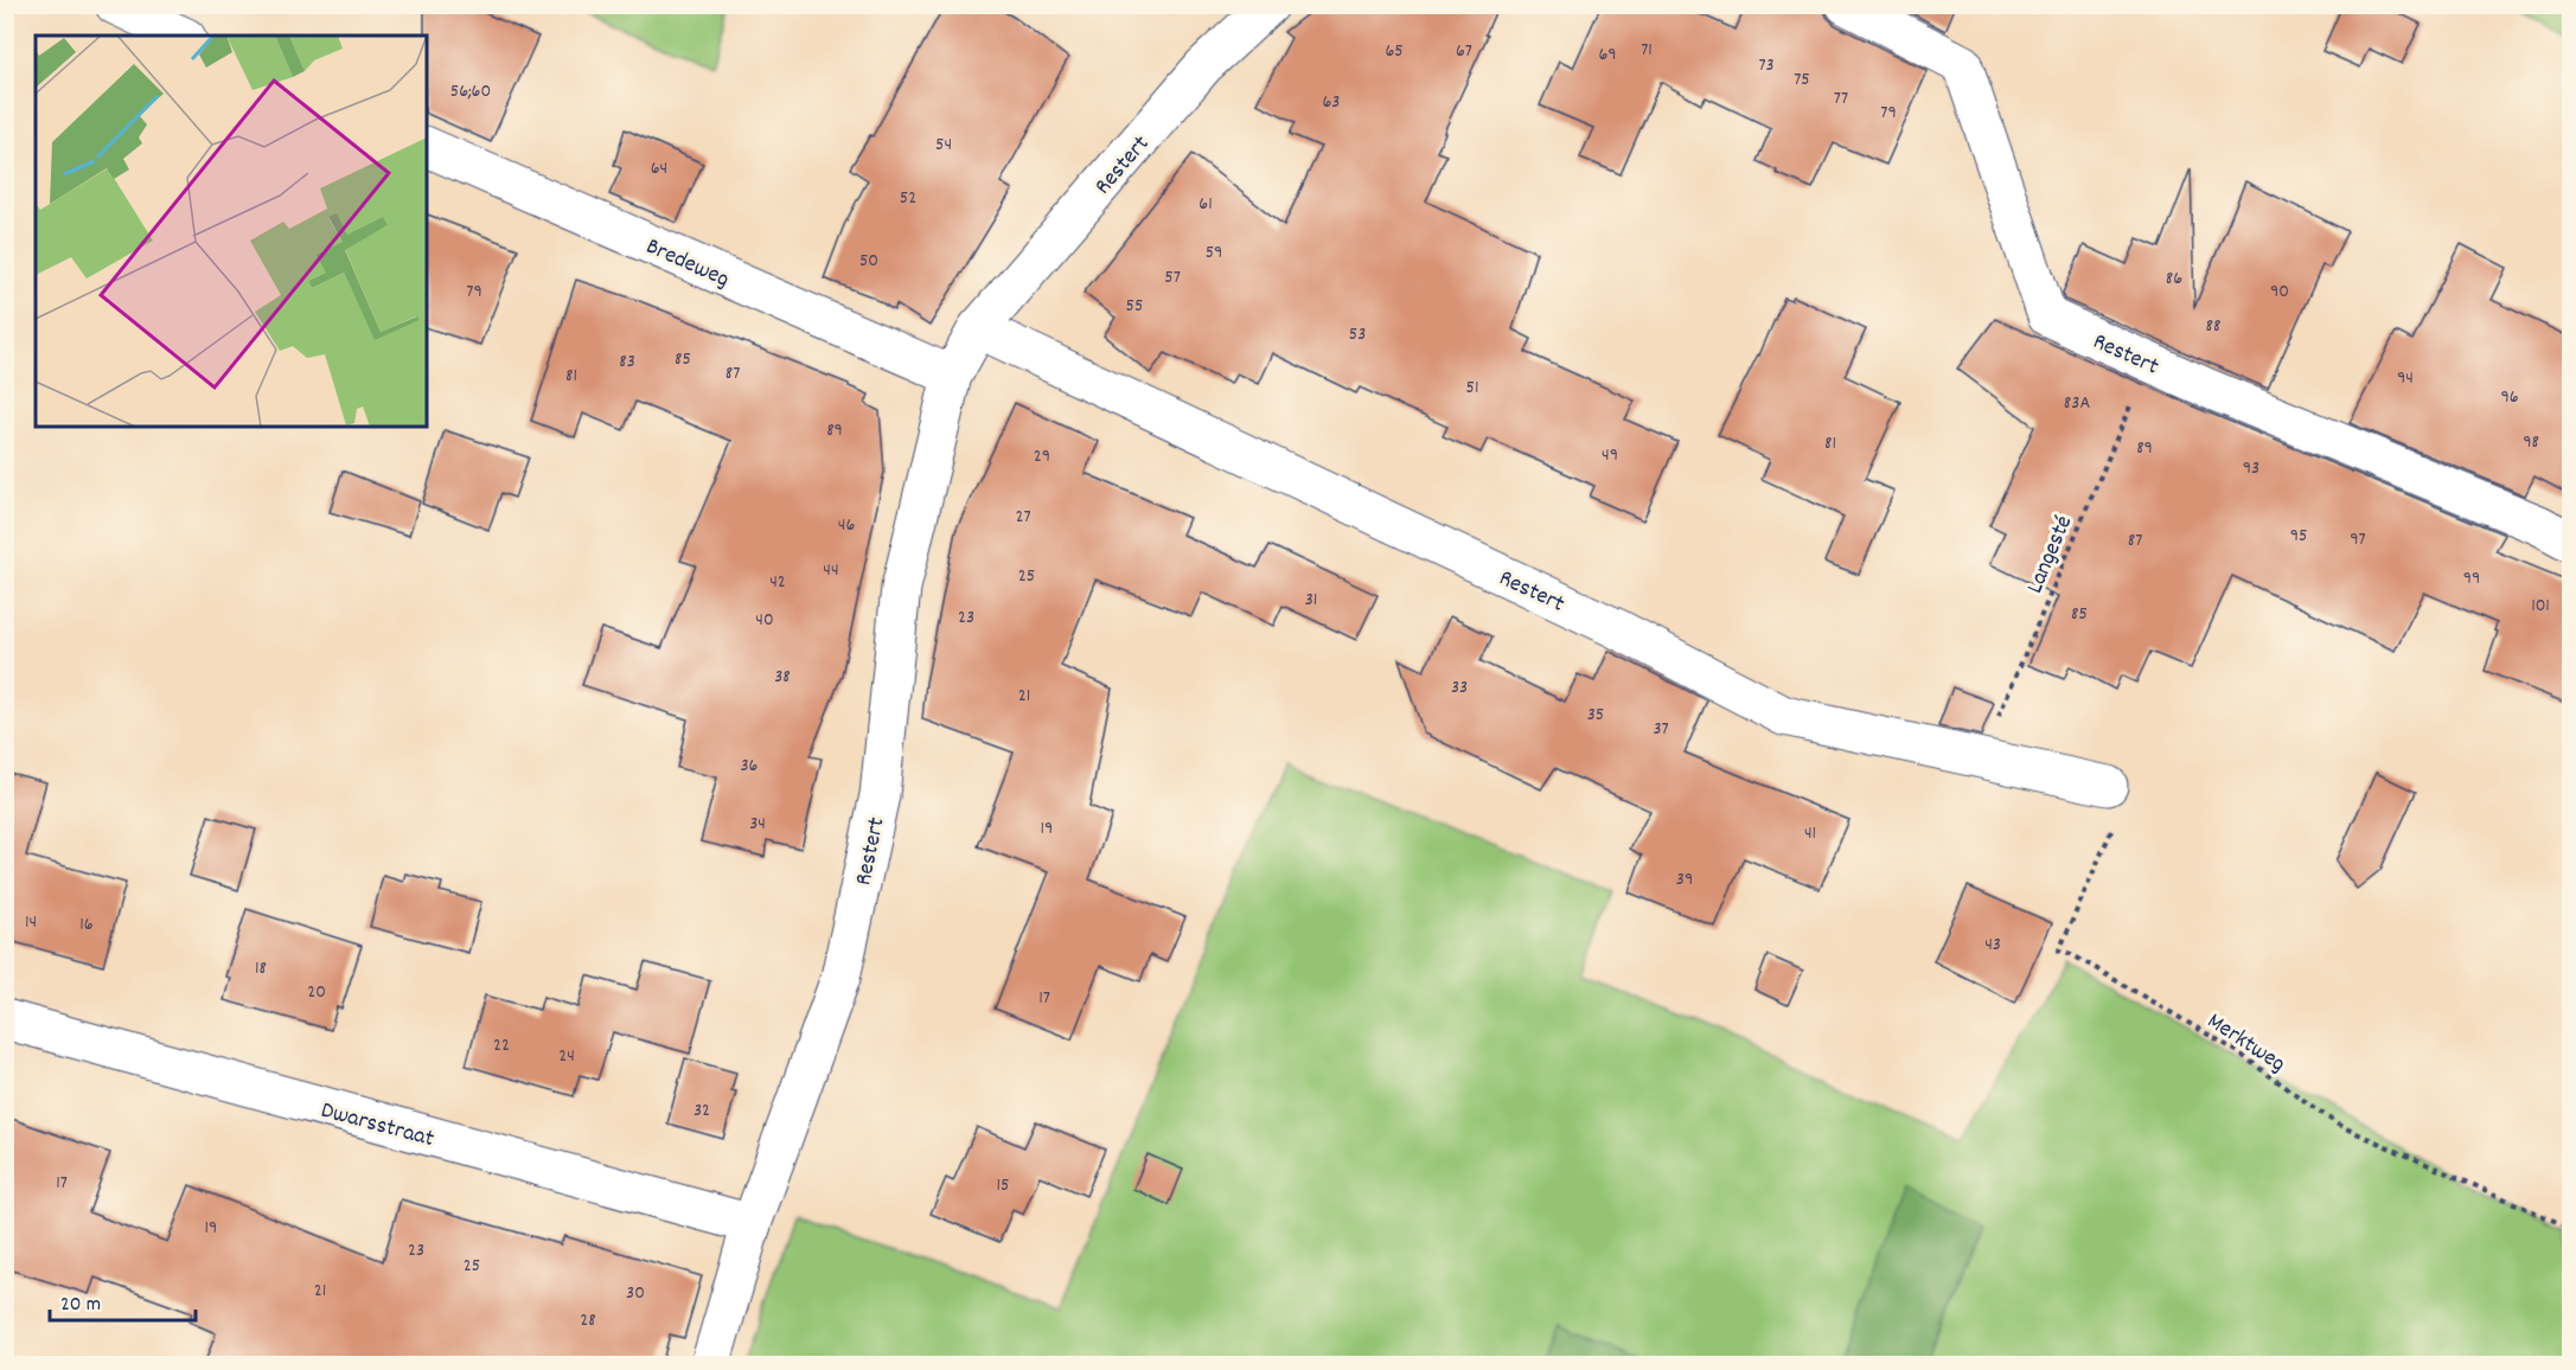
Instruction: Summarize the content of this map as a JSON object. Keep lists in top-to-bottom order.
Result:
{
  "streets": {
    "street": ["Restert", "Bredeweg", "Dwarsstraat"],
    "path": ["Langesté", "Merktweg"]
  },
  "crossings": [
    ["Restert", "Bredeweg"],
    ["Restert", "Langesté"],
    ["Restert", "Merktweg"],
    ["Restert", "Dwarsstraat"]
  ],
  "house_numbers": [
    "71",
    "65",
    "67",
    "69",
    "73",
    "75",
    "56;60",
    "77",
    "63",
    "79",
    "54",
    "64",
    "52",
    "61",
    "59",
    "50",
    "57",
    "86",
    "79",
    "90",
    "55",
    "88",
    "53",
    "85",
    "83",
    "87",
    "81",
    "94",
    "51",
    "96",
    "83A",
    "89",
    "98",
    "81",
    "89",
    "49",
    "29",
    "93",
    "27",
    "46",
    "95",
    "97",
    "87",
    "44",
    "25",
    "99",
    "42",
    "31",
    "101",
    "85",
    "23",
    "40",
    "38",
    "33",
    "21",
    "35",
    "37",
    "36",
    "34",
    "19",
    "41",
    "39",
    "14",
    "16",
    "43",
    "18",
    "20",
    "17",
    "22",
    "24",
    "32",
    "17",
    "15",
    "19",
    "23",
    "25",
    "21",
    "30",
    "28"
  ],
  "scale_bar": "20 m"
}
